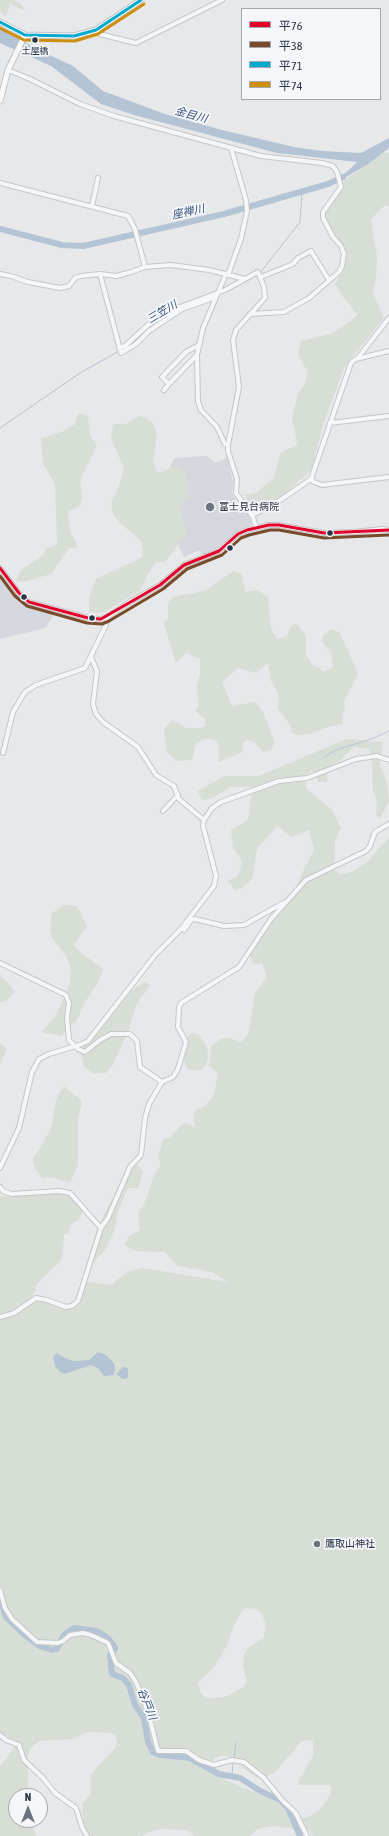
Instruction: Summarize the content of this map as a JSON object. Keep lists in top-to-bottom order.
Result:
{
  "water": [
    "金目川",
    "座禅川",
    "三笠川",
    "谷戸川"
  ],
  "places": ["土屋橋", "富士見台病院", "鷹取山神社"],
  "lines": [
    "transit line 平71",
    "transit line 平74",
    "transit line 平76",
    "transit line 平38"
  ],
  "legend": [
    "平76",
    "平38",
    "平71",
    "平74"
  ],
  "north": "top"
}
